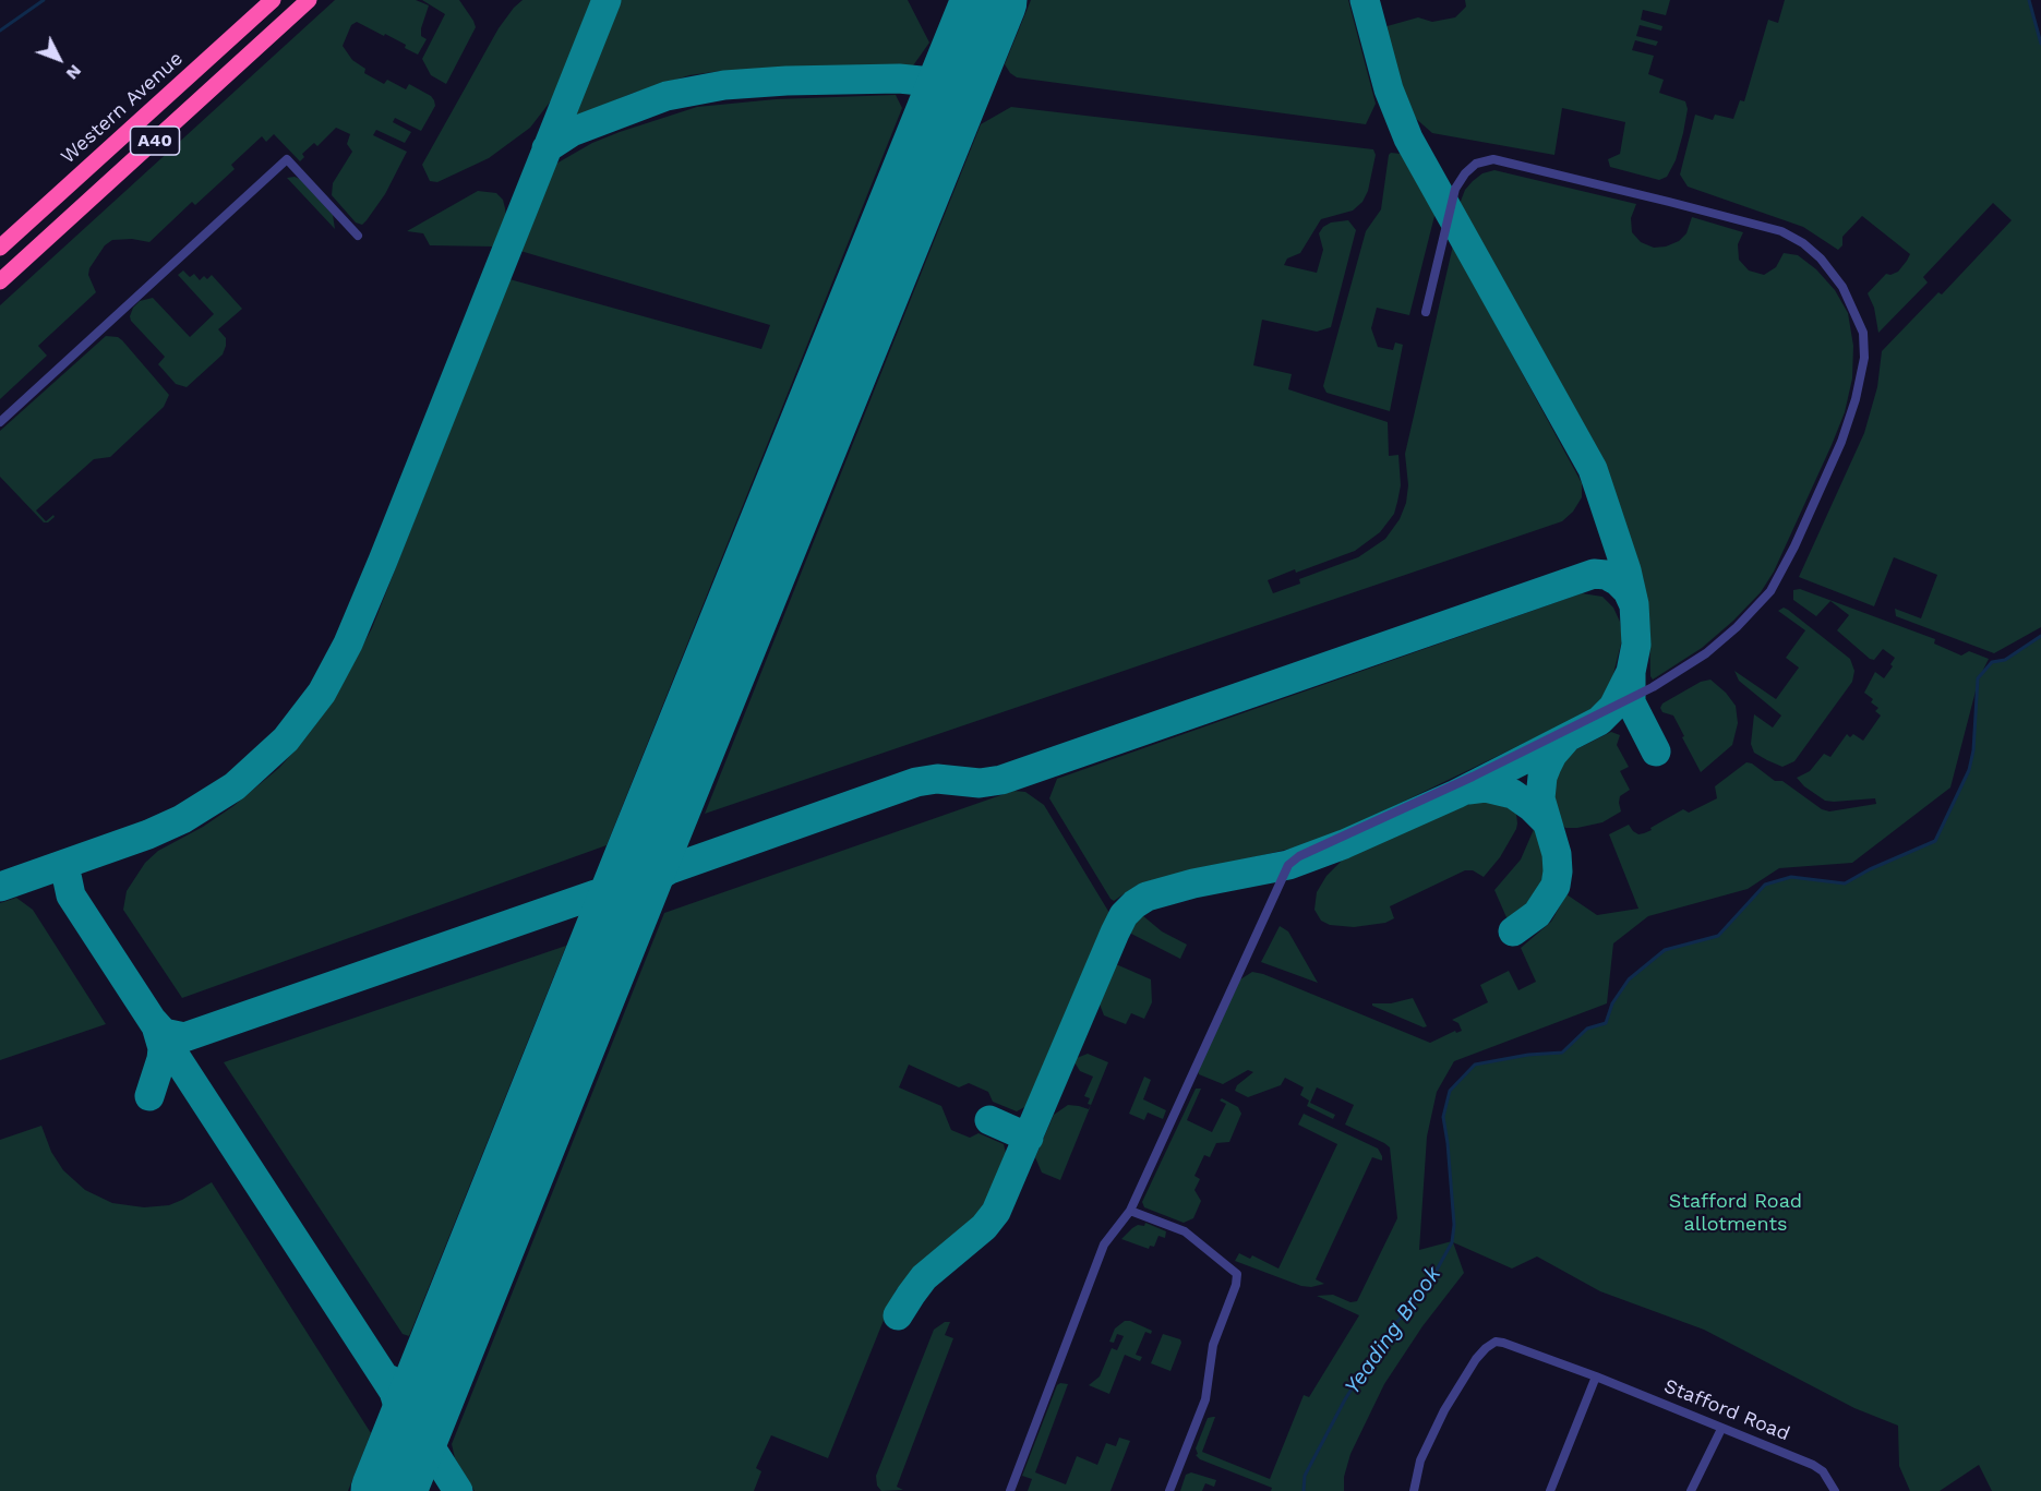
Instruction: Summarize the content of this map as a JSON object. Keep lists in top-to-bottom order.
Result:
{
  "streets": {
    "highway": ["Western Avenue", "A40"],
    "street": ["Stafford Road"]
  },
  "water": ["Yeading Brook"],
  "parks": ["Stafford Road allotments"],
  "north": "bottom right"
}
